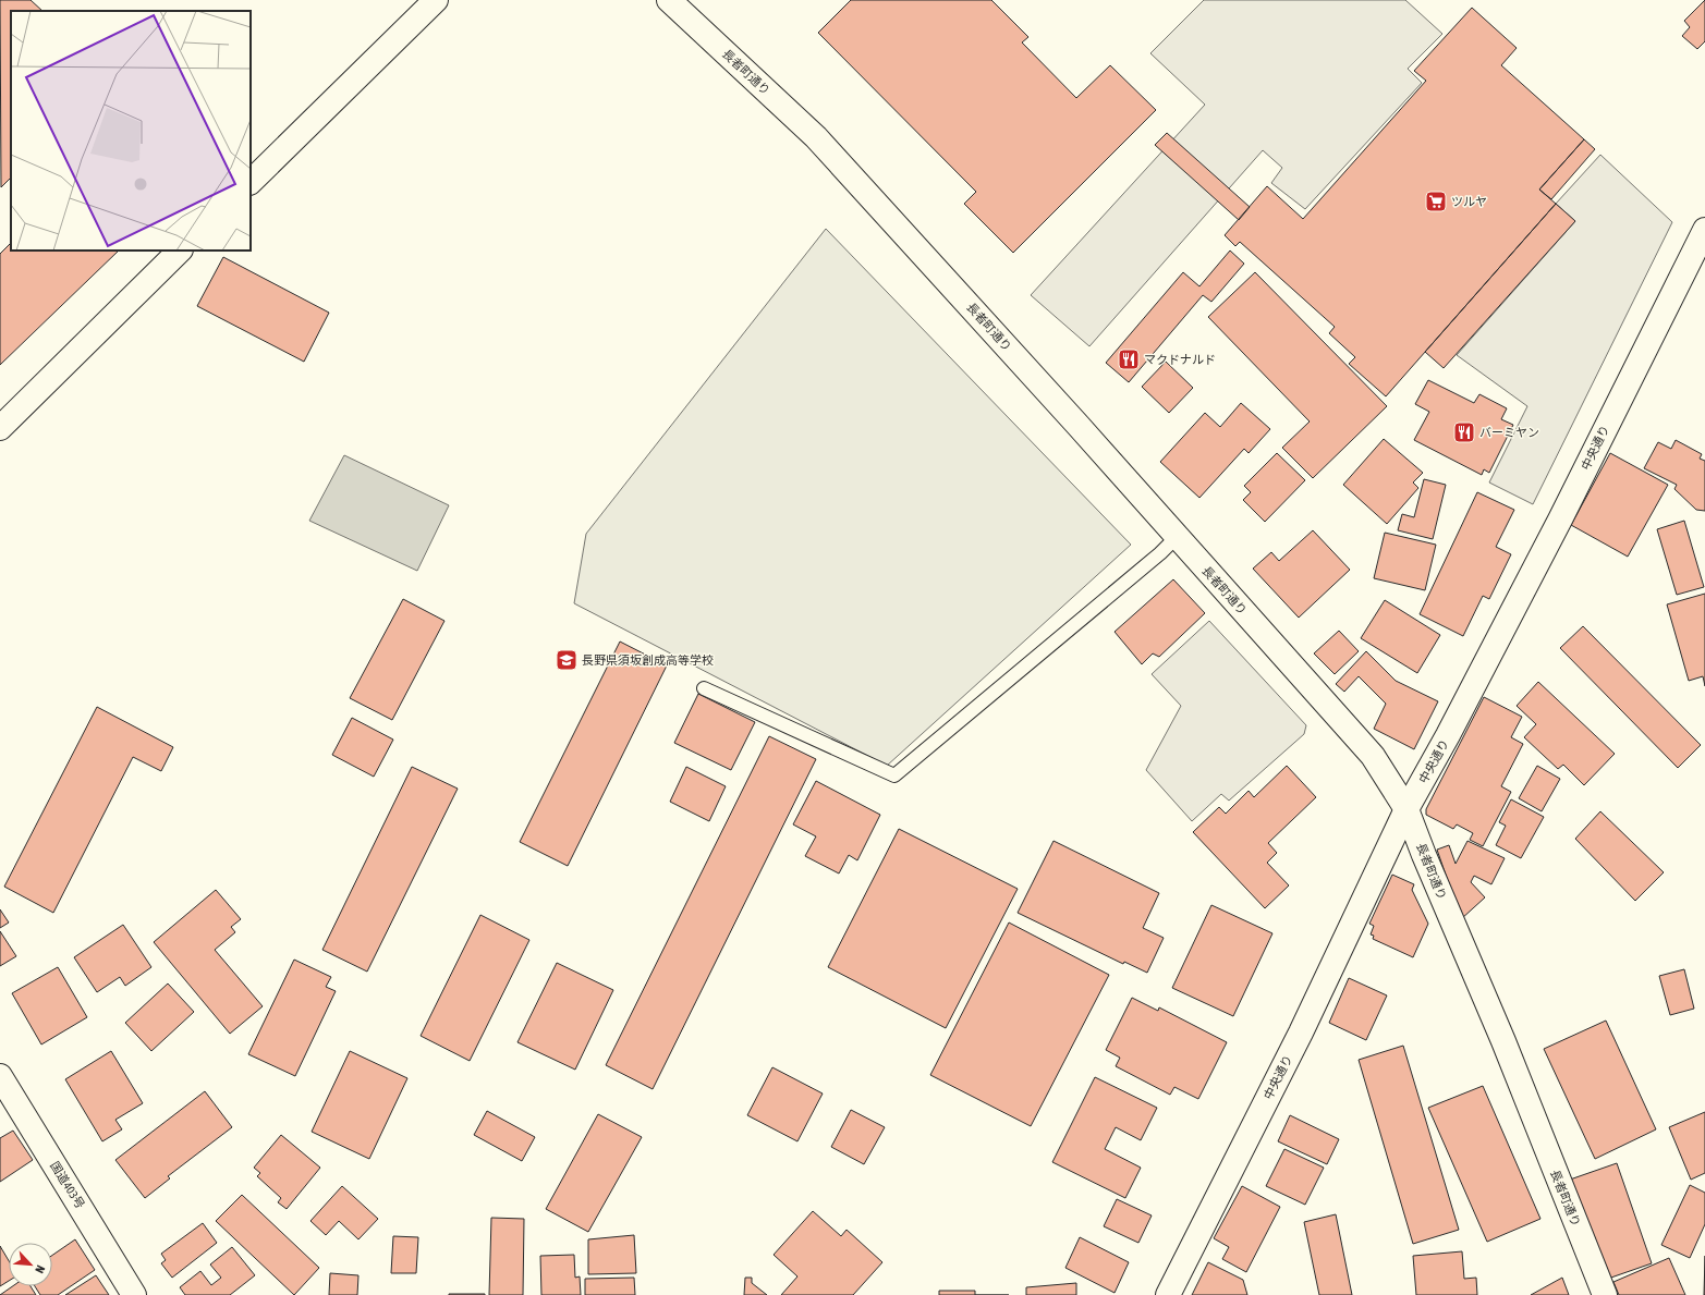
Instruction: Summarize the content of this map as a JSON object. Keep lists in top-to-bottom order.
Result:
{
  "streets": {
    "main road": ["長者町通り", "中央通り", "国道403号"]
  },
  "crossings": [
    ["長者町通り", "中央通り"]
  ],
  "places": {
    "supermarket": ["ツルヤ"],
    "restaurant": ["マクドナルド", "バーミヤン"],
    "school or university": ["長野県須坂創成高等学校"]
  },
  "north": "bottom right"
}
